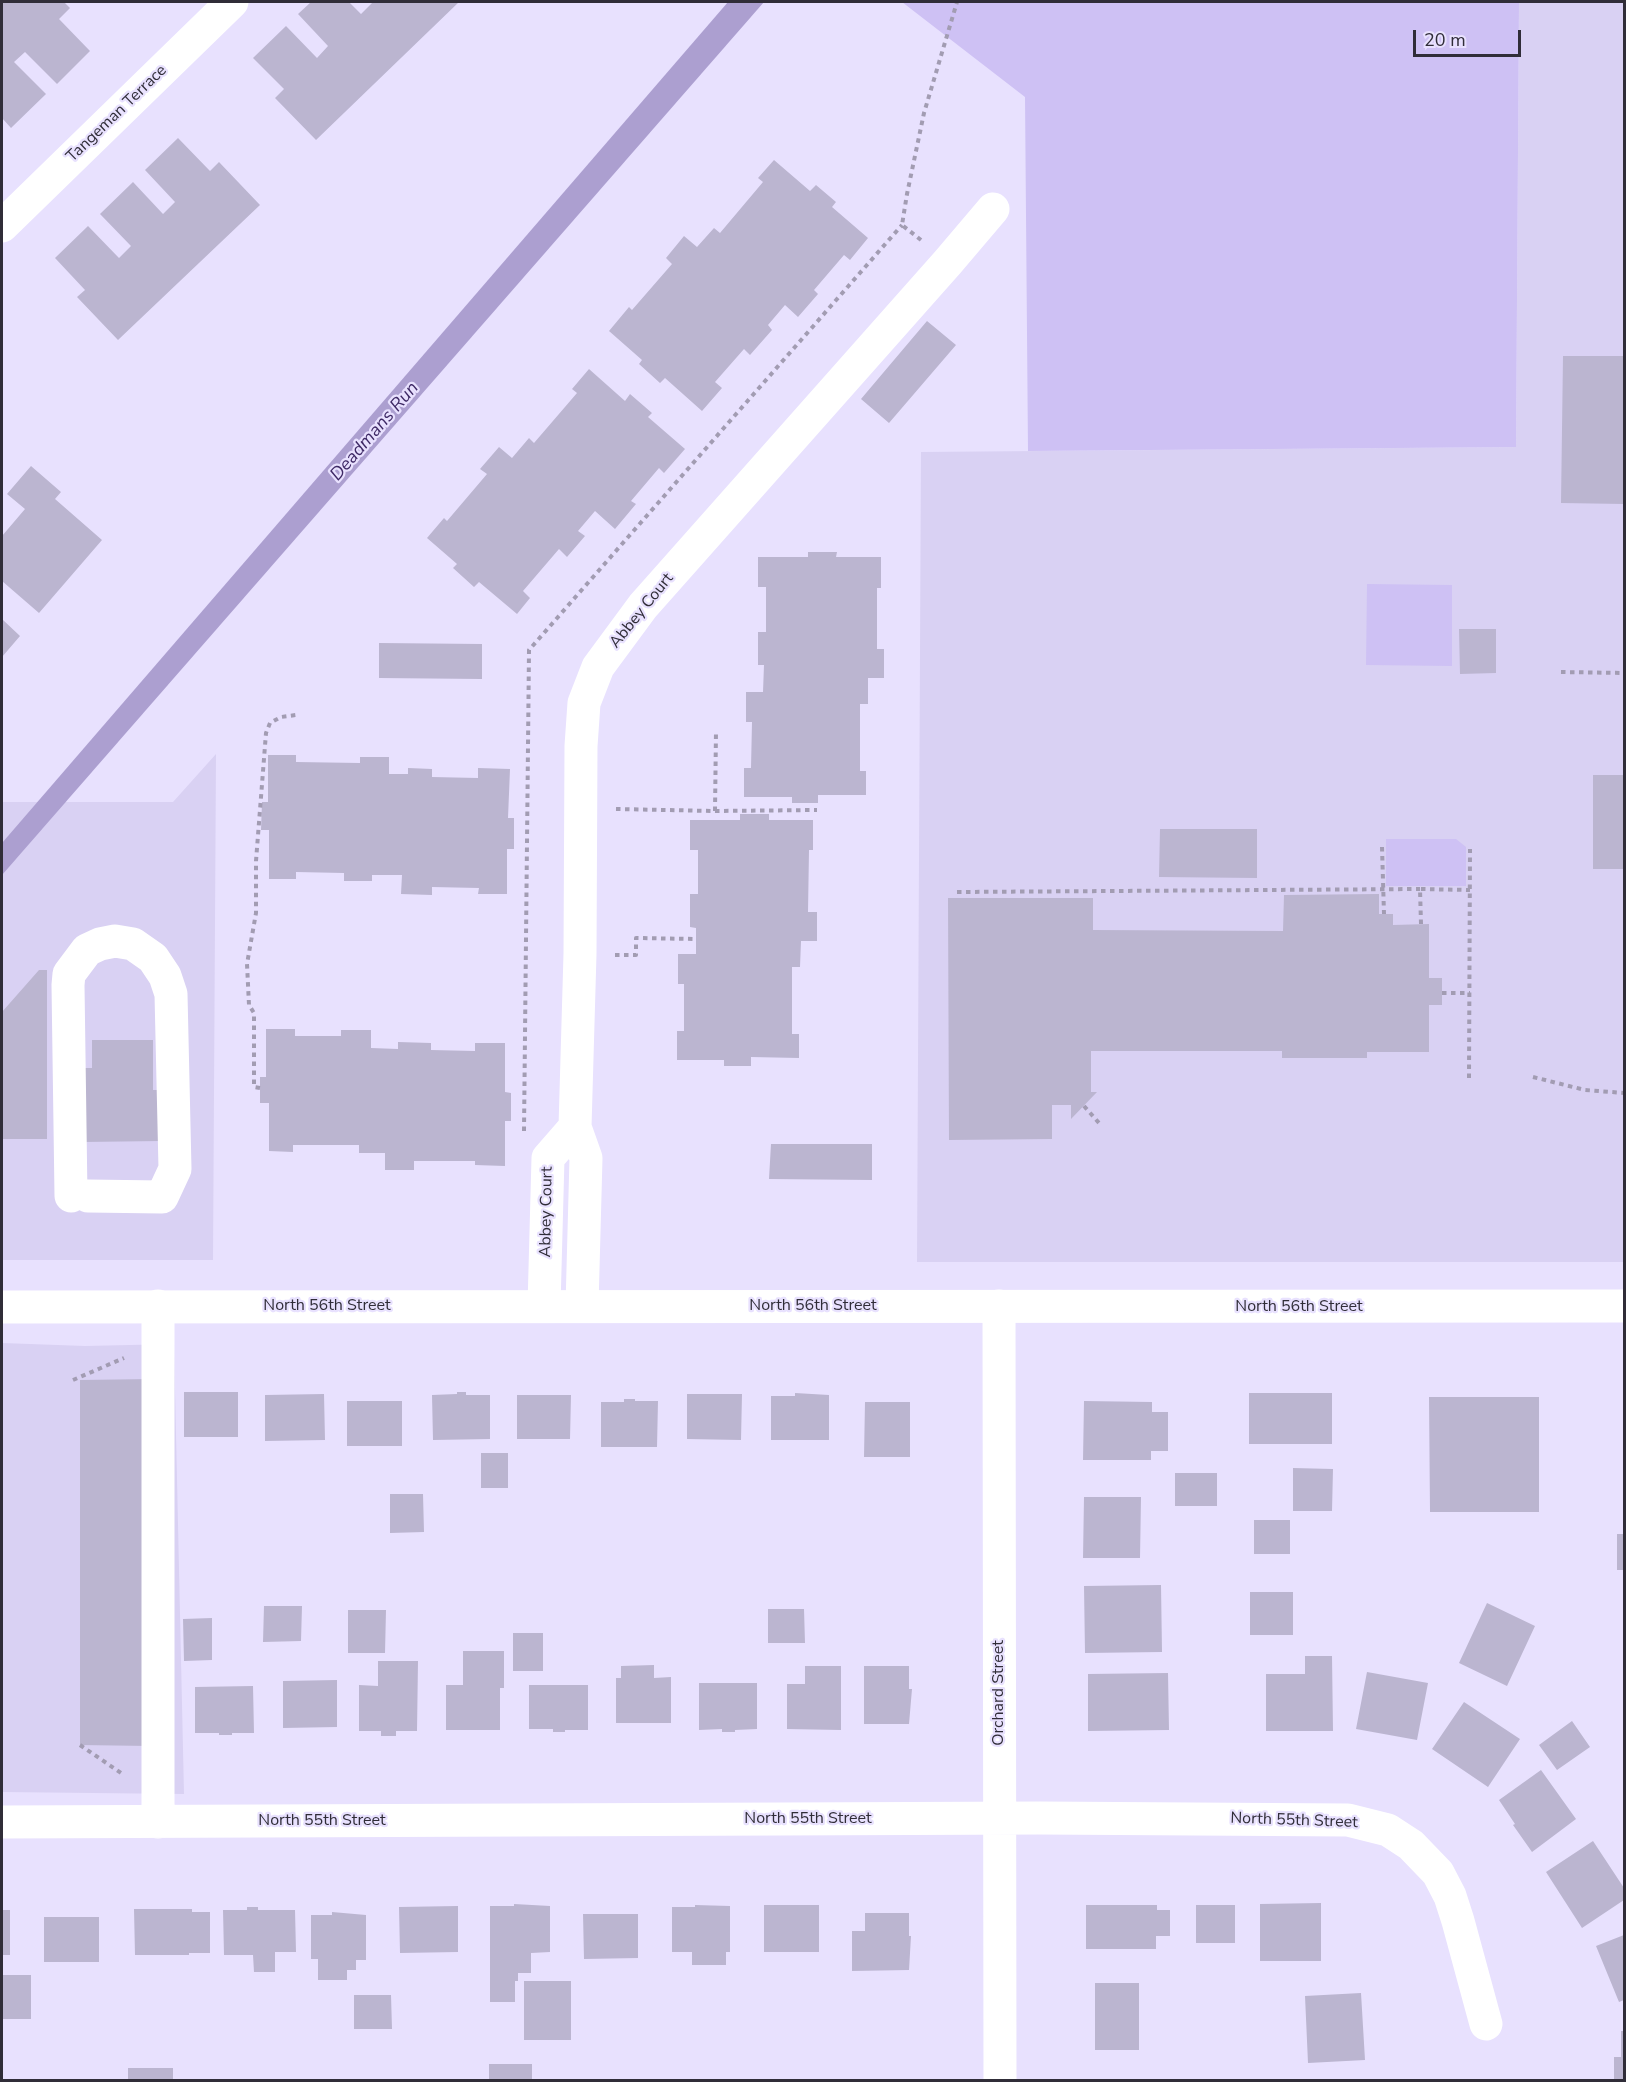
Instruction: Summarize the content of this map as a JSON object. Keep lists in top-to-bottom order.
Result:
{
  "streets": {
    "street": [
      "Tangeman Terrace",
      "Abbey Court",
      "North 56th Street",
      "Orchard Street",
      "North 55th Street"
    ]
  },
  "crossings": [
    ["Abbey Court", "North 56th Street"],
    ["North 56th Street", "Orchard Street"],
    ["Orchard Street", "North 55th Street"]
  ],
  "water": ["Deadmans Run"],
  "scale_bar": "20 m"
}
